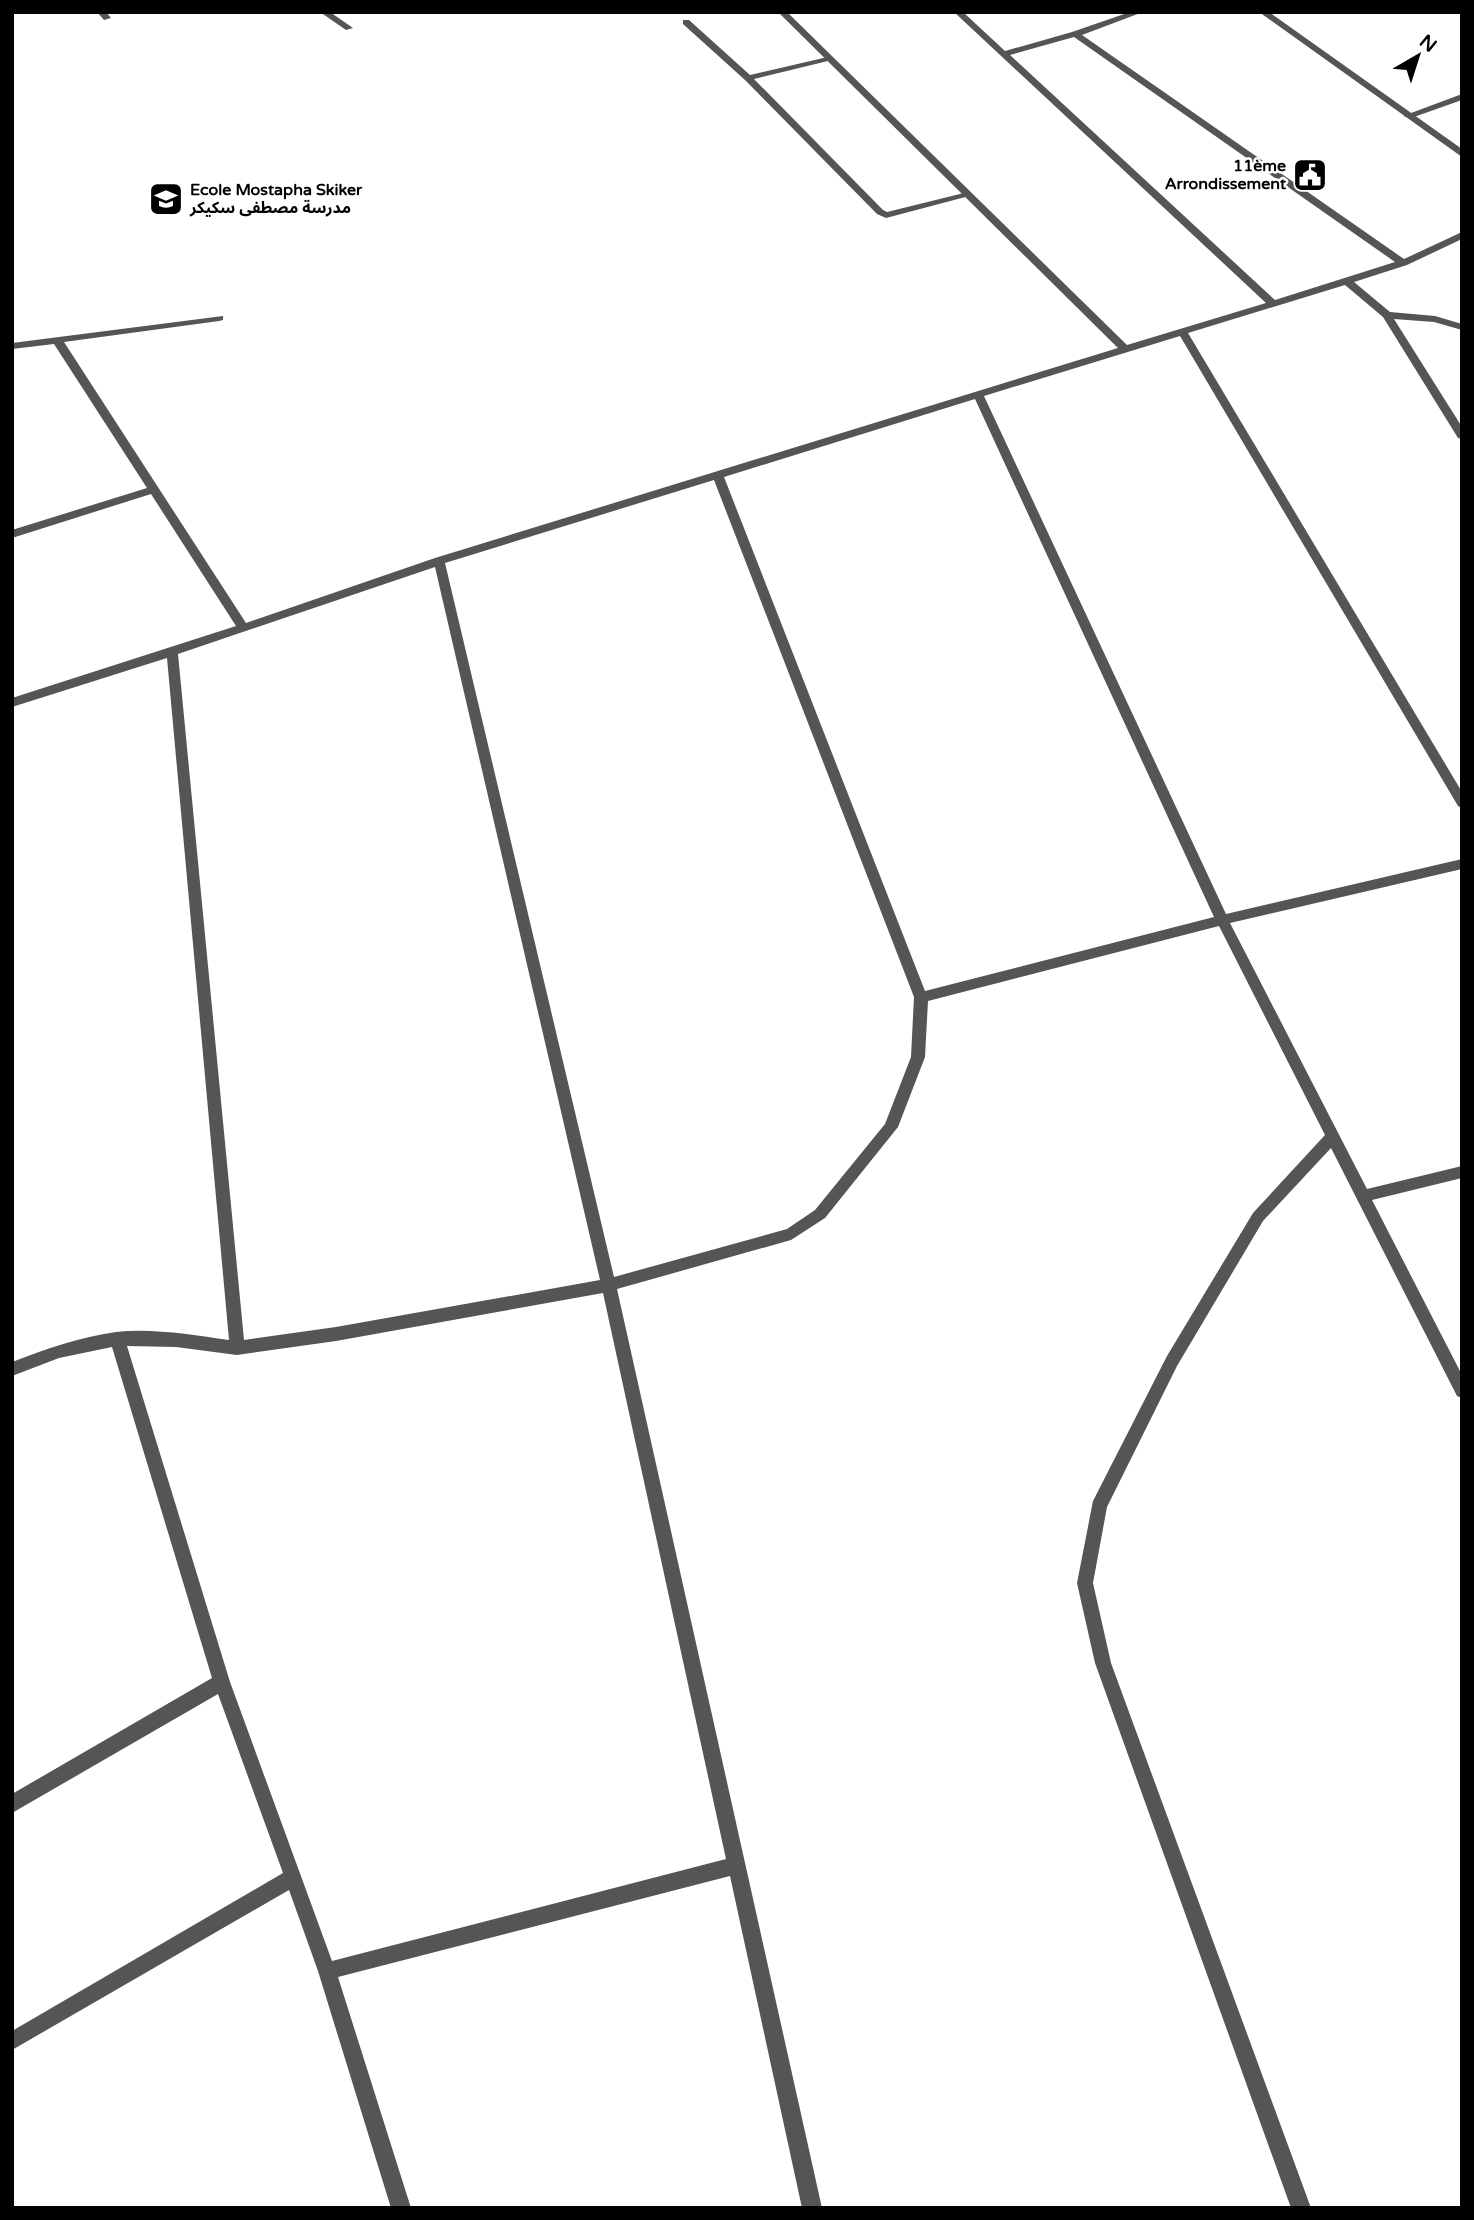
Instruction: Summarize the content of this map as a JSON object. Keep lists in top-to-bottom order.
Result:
{
  "places": {
    "public building": ["11ème Arrondissement"],
    "school or university": ["Ecole Mostapha Skiker مدرسة مصطفى سكيكر"]
  },
  "north": "top right"
}
